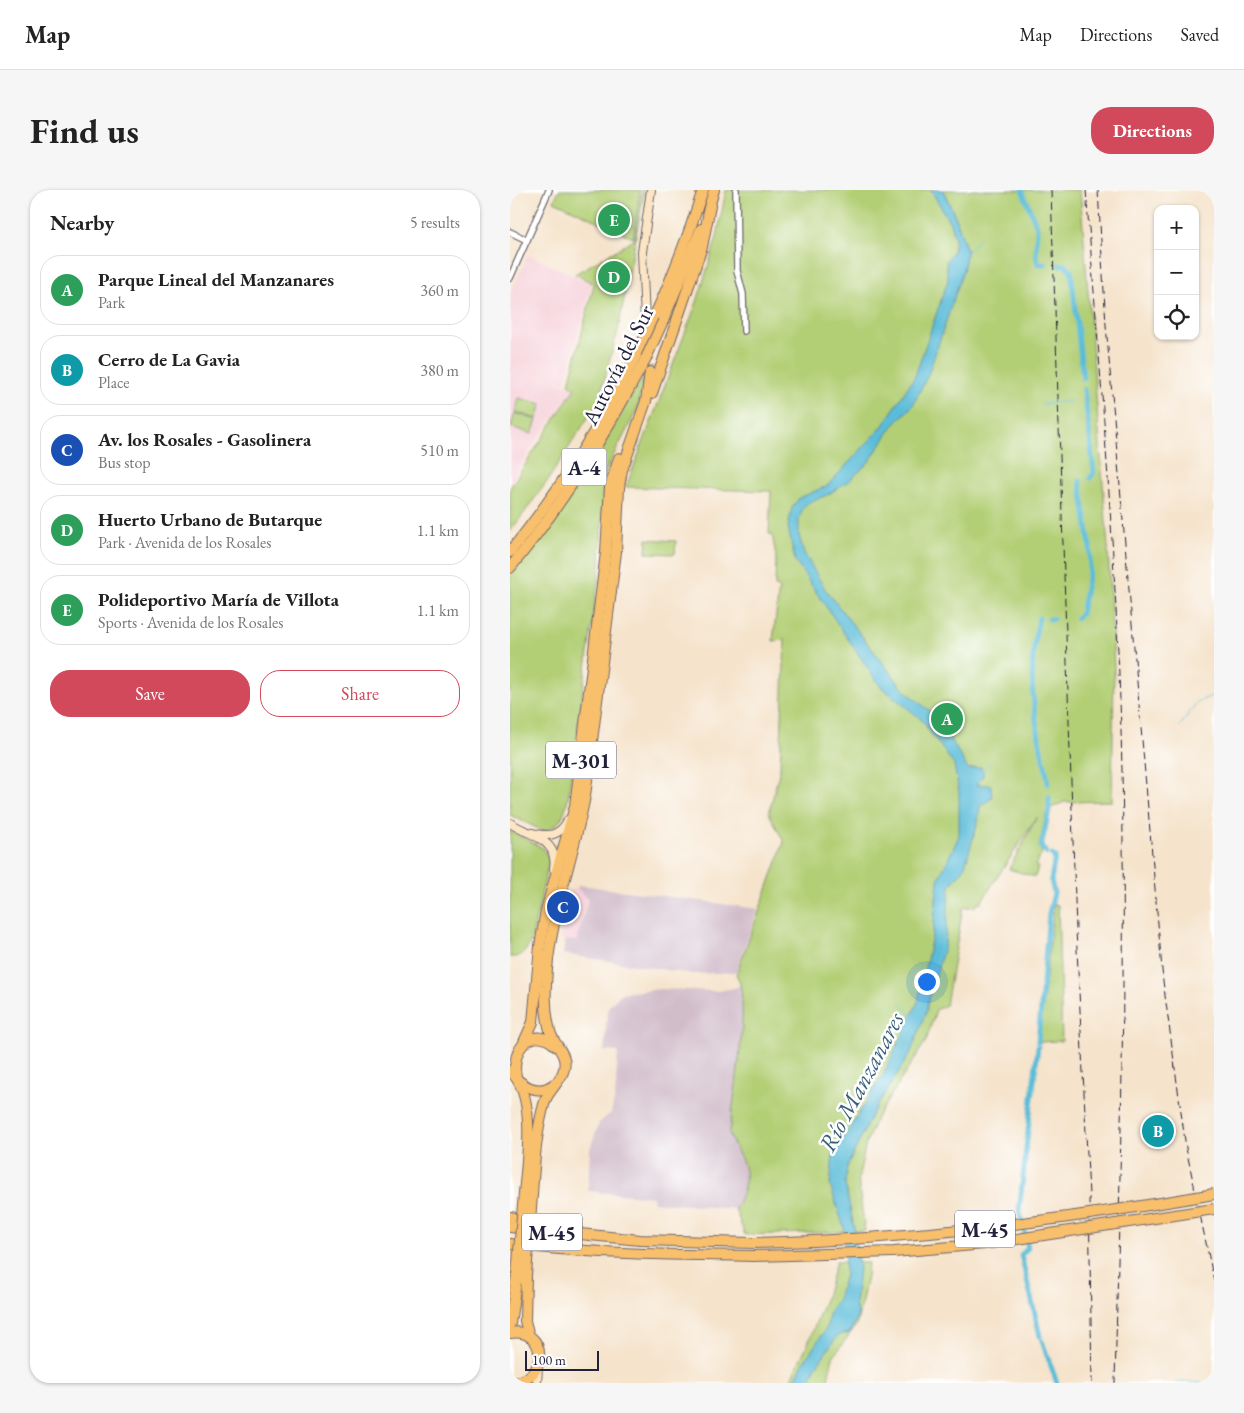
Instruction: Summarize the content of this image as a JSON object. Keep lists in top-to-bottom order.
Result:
{
  "streets": {
    "highway": [
      "Autovía del Sur",
      "A-4",
      "M-301",
      "M-45"
    ]
  },
  "water": ["Río Manzanares"],
  "scale_bar": "100 m",
  "page": {
    "header": "Map",
    "nav": ["Map", "Directions", "Saved"],
    "buttons": [
      "Directions",
      ["Save", "Share"]
    ],
    "title": "Find us",
    "heading": ["Nearby", "5 results"],
    "pins": [
      "E",
      "D",
      "A",
      "C",
      "B"
    ],
    "map_buttons": ["+", "−"],
    "list": [
      {
        "mark": "A",
        "name": "Parque Lineal del Manzanares",
        "note": "Park",
        "value": "360 m"
      },
      {
        "mark": "B",
        "name": "Cerro de La Gavia",
        "note": "Place",
        "value": "380 m"
      },
      {
        "mark": "C",
        "name": "Av. los Rosales - Gasolinera",
        "note": "Bus stop",
        "value": "510 m"
      },
      {
        "mark": "D",
        "name": "Huerto Urbano de Butarque",
        "note": "Park · Avenida de los Rosales",
        "value": "1.1 km"
      },
      {
        "mark": "E",
        "name": "Polideportivo María de Villota",
        "note": "Sports · Avenida de los Rosales",
        "value": "1.1 km"
      }
    ],
    "scale": "100 m"
  }
}
